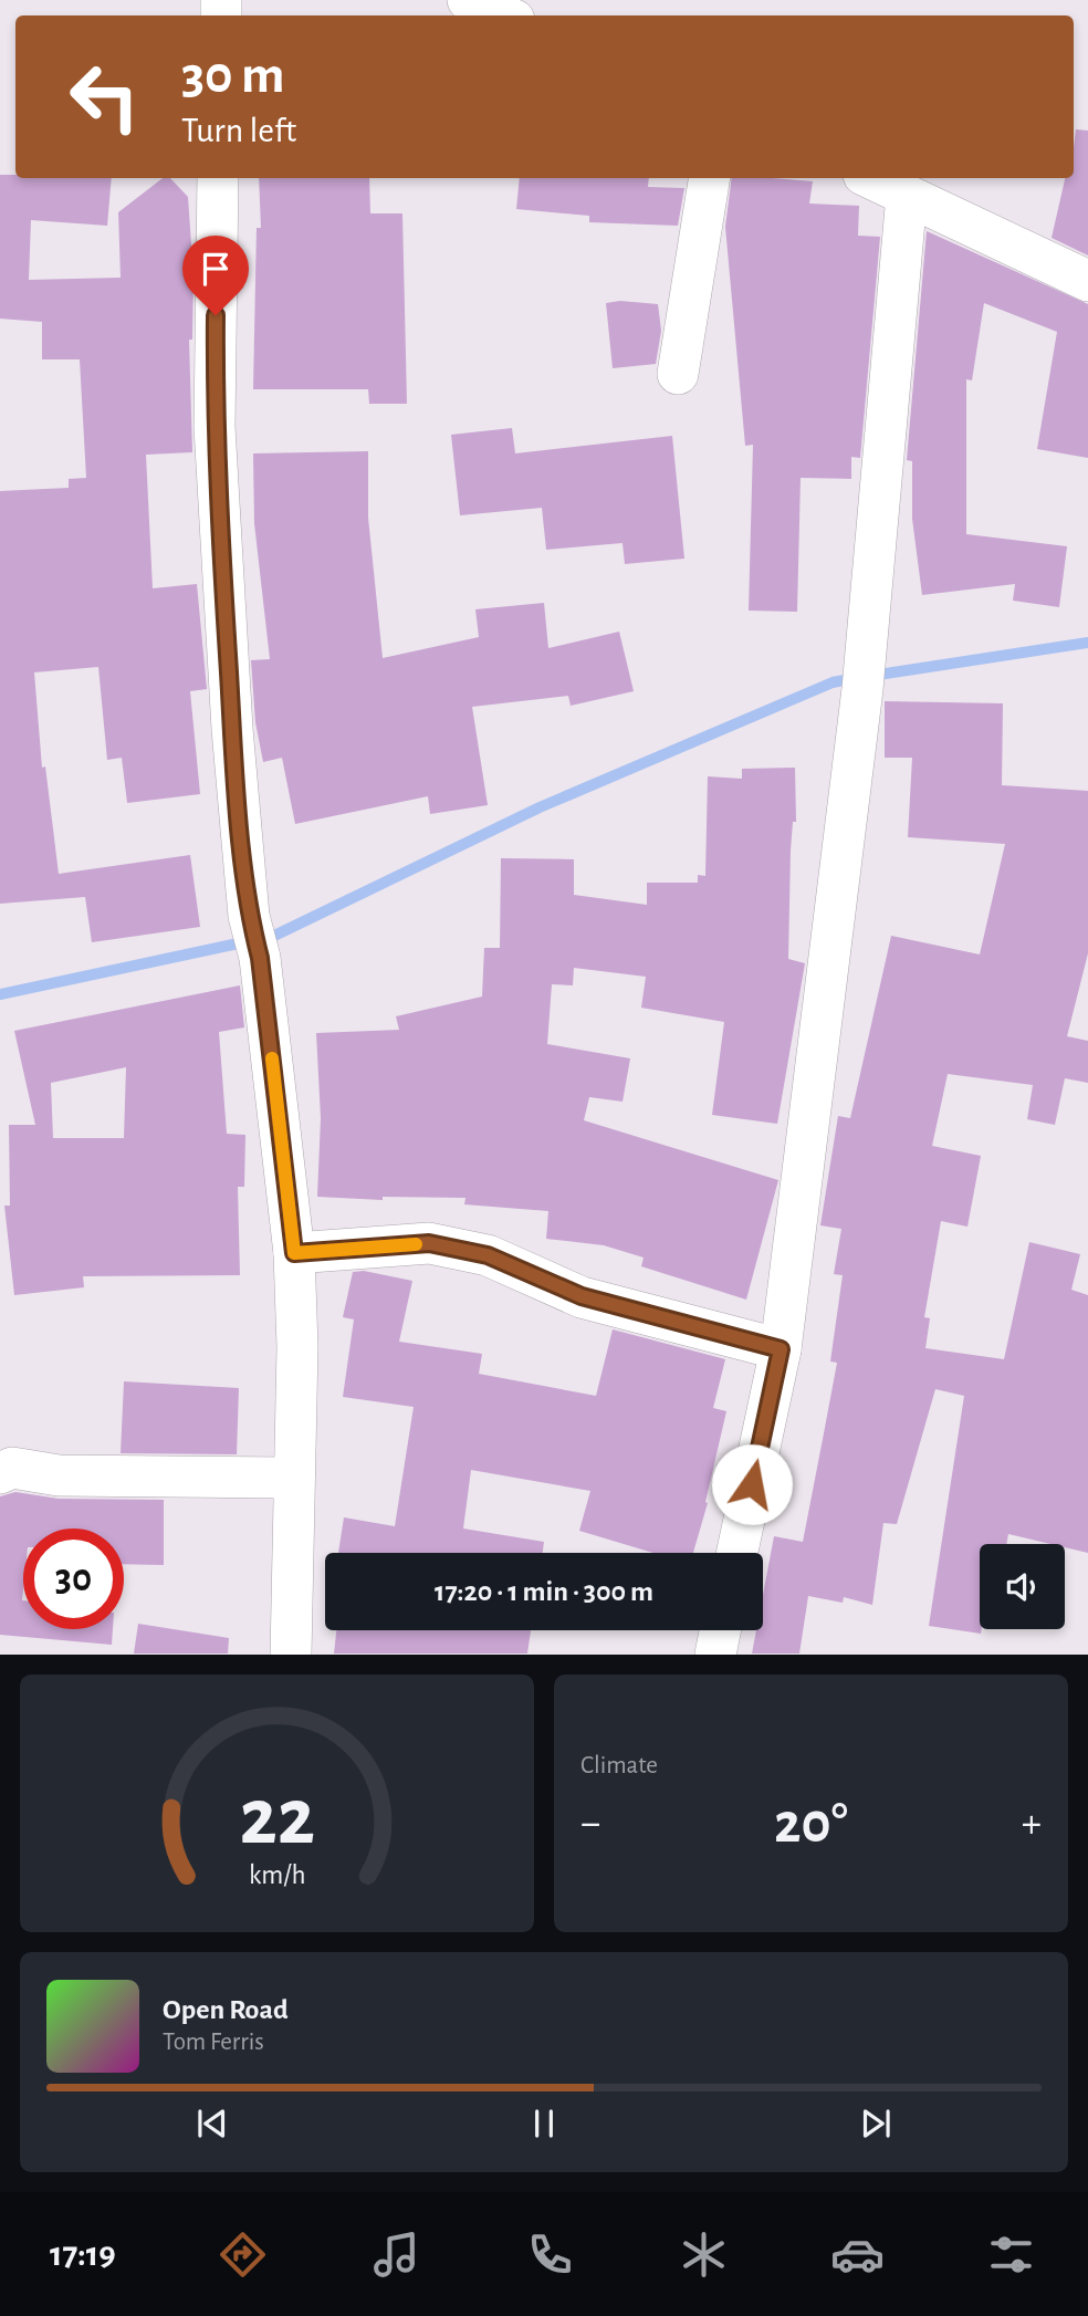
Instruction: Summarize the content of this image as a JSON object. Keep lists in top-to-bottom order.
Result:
{
  "page": {
    "turn": ["30 m", "Turn left"],
    "limit": "30",
    "trip": "17:20 · 1 min · 300 m",
    "tile": "Climate",
    "heat": ["−", "20°", "+"],
    "song": ["Open Road", "Tom Ferris"],
    "tabs": "17:19",
    "gauge": ["22", "km/h"]
  }
}
